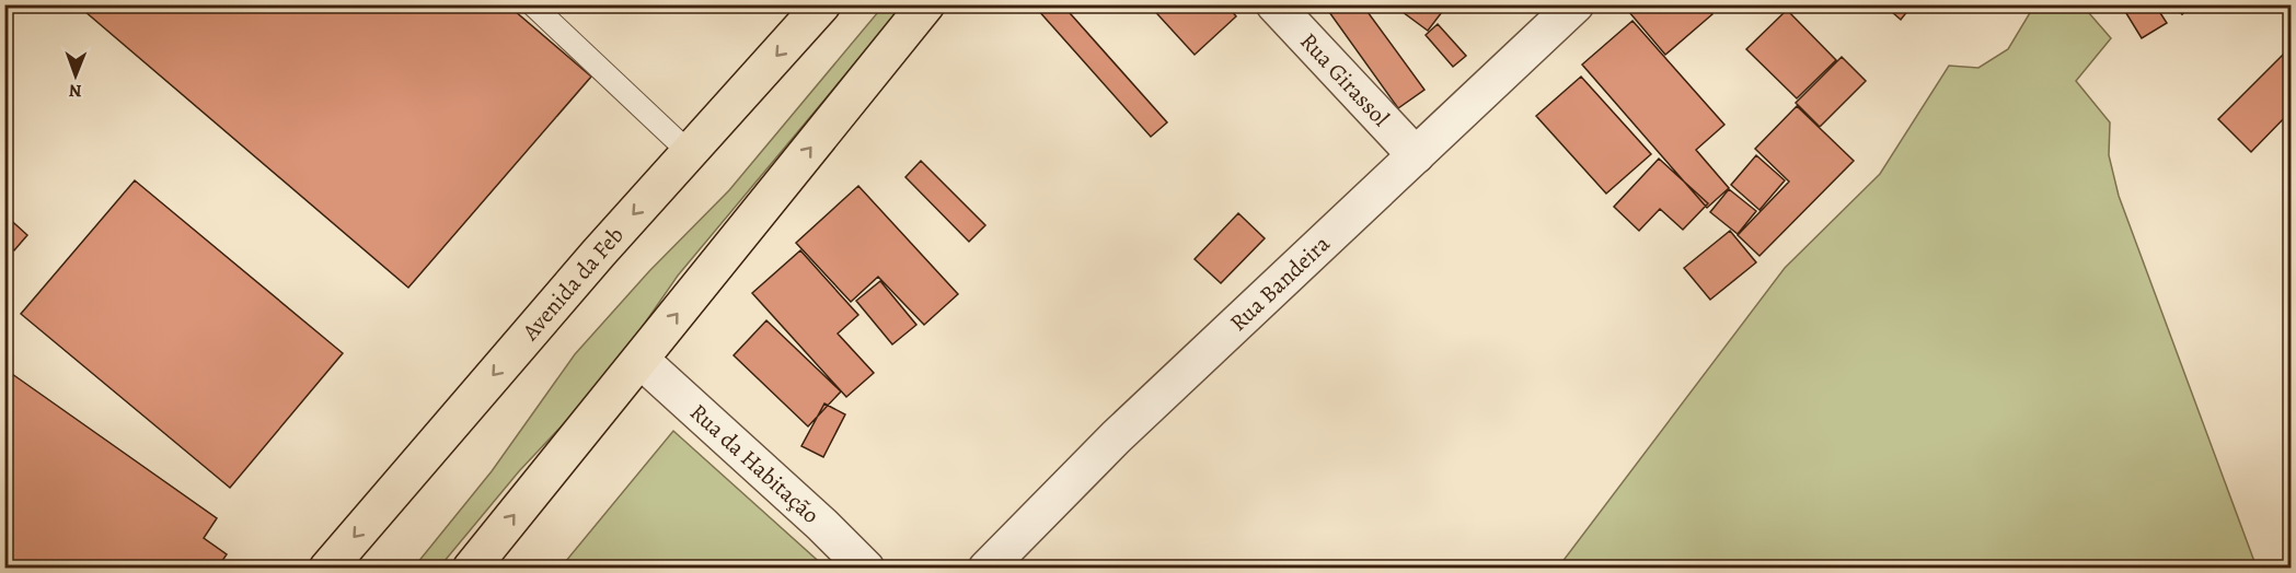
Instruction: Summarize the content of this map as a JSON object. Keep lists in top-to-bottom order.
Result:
{
  "streets": {
    "main road": ["Avenida da Feb"],
    "street": ["Rua Girassol", "Rua Bandeira", "Rua da Habitação"]
  },
  "crossings": [
    ["Rua Girassol", "Rua Bandeira"]
  ],
  "north": "bottom"
}
